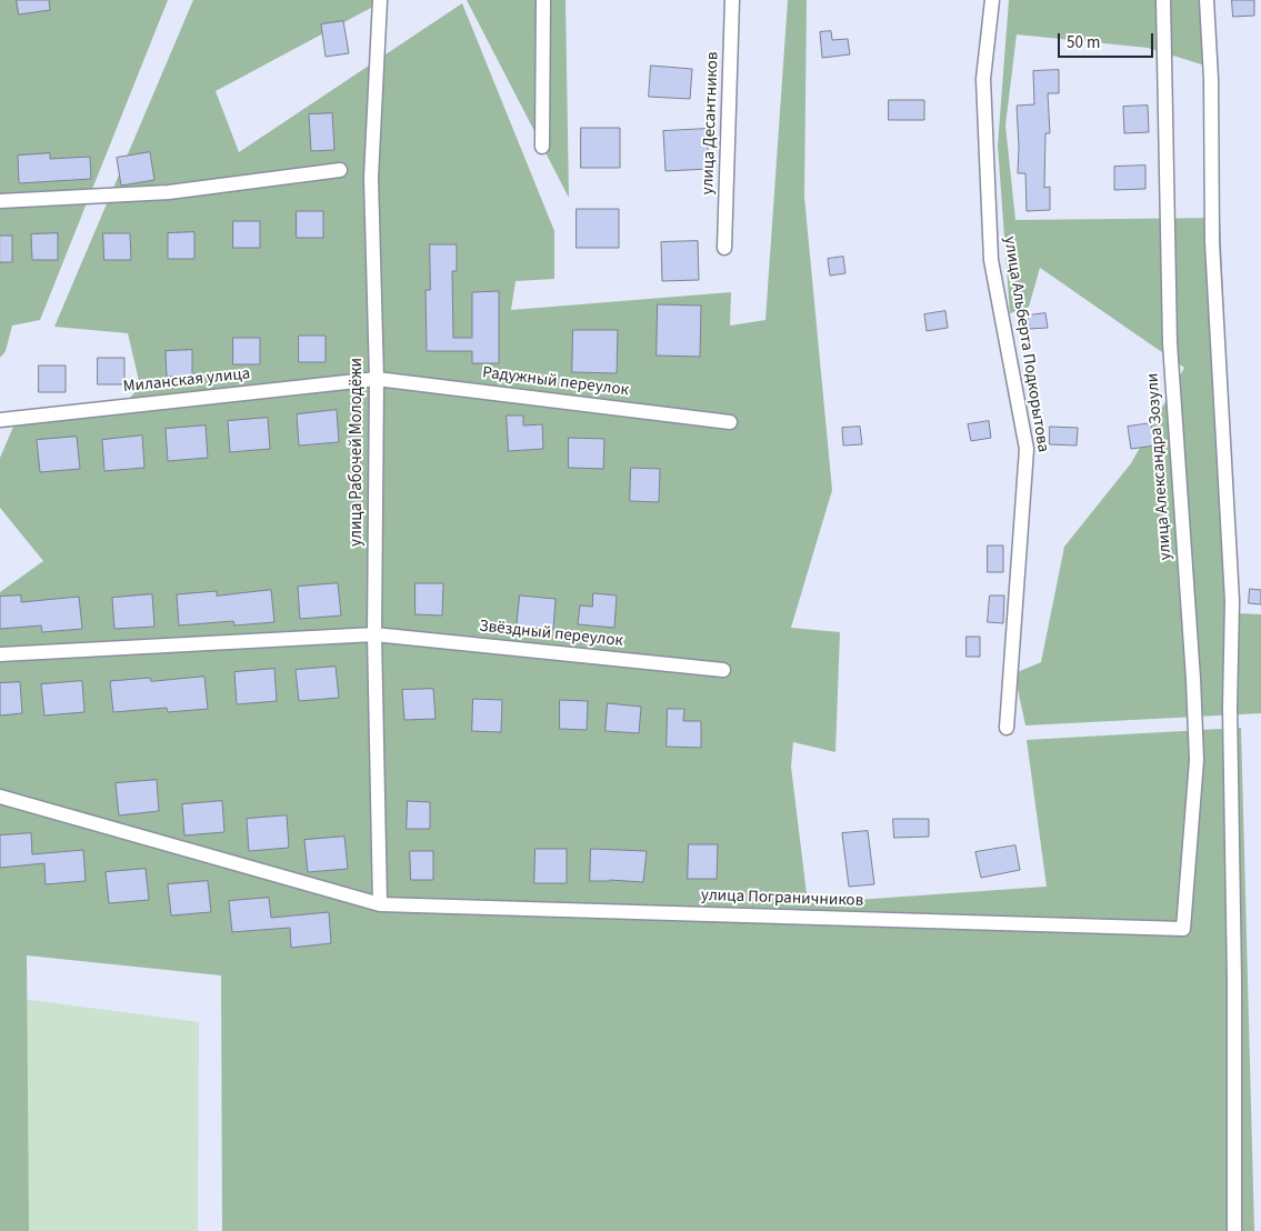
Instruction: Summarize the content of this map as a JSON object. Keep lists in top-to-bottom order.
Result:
{
  "streets": {
    "street": [
      "улица Десантников",
      "улица Альберта Подкорытова",
      "Миланская улица",
      "Радужный переулок",
      "улица Рабочей Молодёжи",
      "улица Александра Зозули",
      "Звёздный переулок",
      "улица Пограничников"
    ]
  },
  "crossings": [
    ["Миланская улица", "Радужный переулок"],
    ["Миланская улица", "улица Рабочей Молодёжи"],
    ["Радужный переулок", "улица Рабочей Молодёжи"],
    ["улица Рабочей Молодёжи", "Звёздный переулок"],
    ["улица Рабочей Молодёжи", "улица Пограничников"],
    ["улица Александра Зозули", "улица Пограничников"]
  ],
  "scale_bar": "50 m"
}
